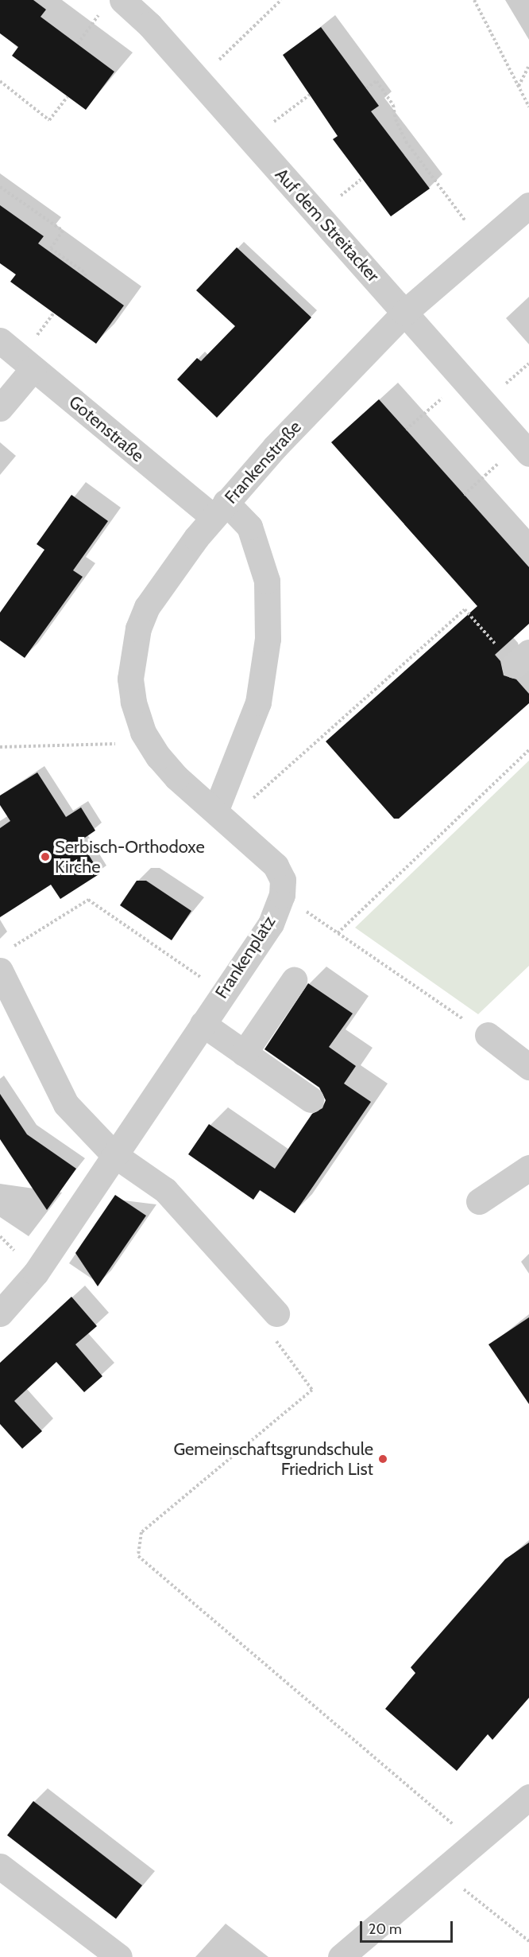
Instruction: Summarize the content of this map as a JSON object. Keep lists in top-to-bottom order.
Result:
{
  "streets": {
    "street": [
      "Auf dem Streitacker",
      "Gotenstraße",
      "Frankenstraße",
      "Frankenplatz"
    ]
  },
  "crossings": [
    ["Auf dem Streitacker", "Frankenstraße"],
    ["Gotenstraße", "Frankenstraße"],
    ["Gotenstraße", "Frankenplatz"],
    ["Frankenstraße", "Frankenplatz"]
  ],
  "places": ["Serbisch-Orthodoxe Kirche", "Gemeinschaftsgrundschule Friedrich List"],
  "scale_bar": "20 m"
}
